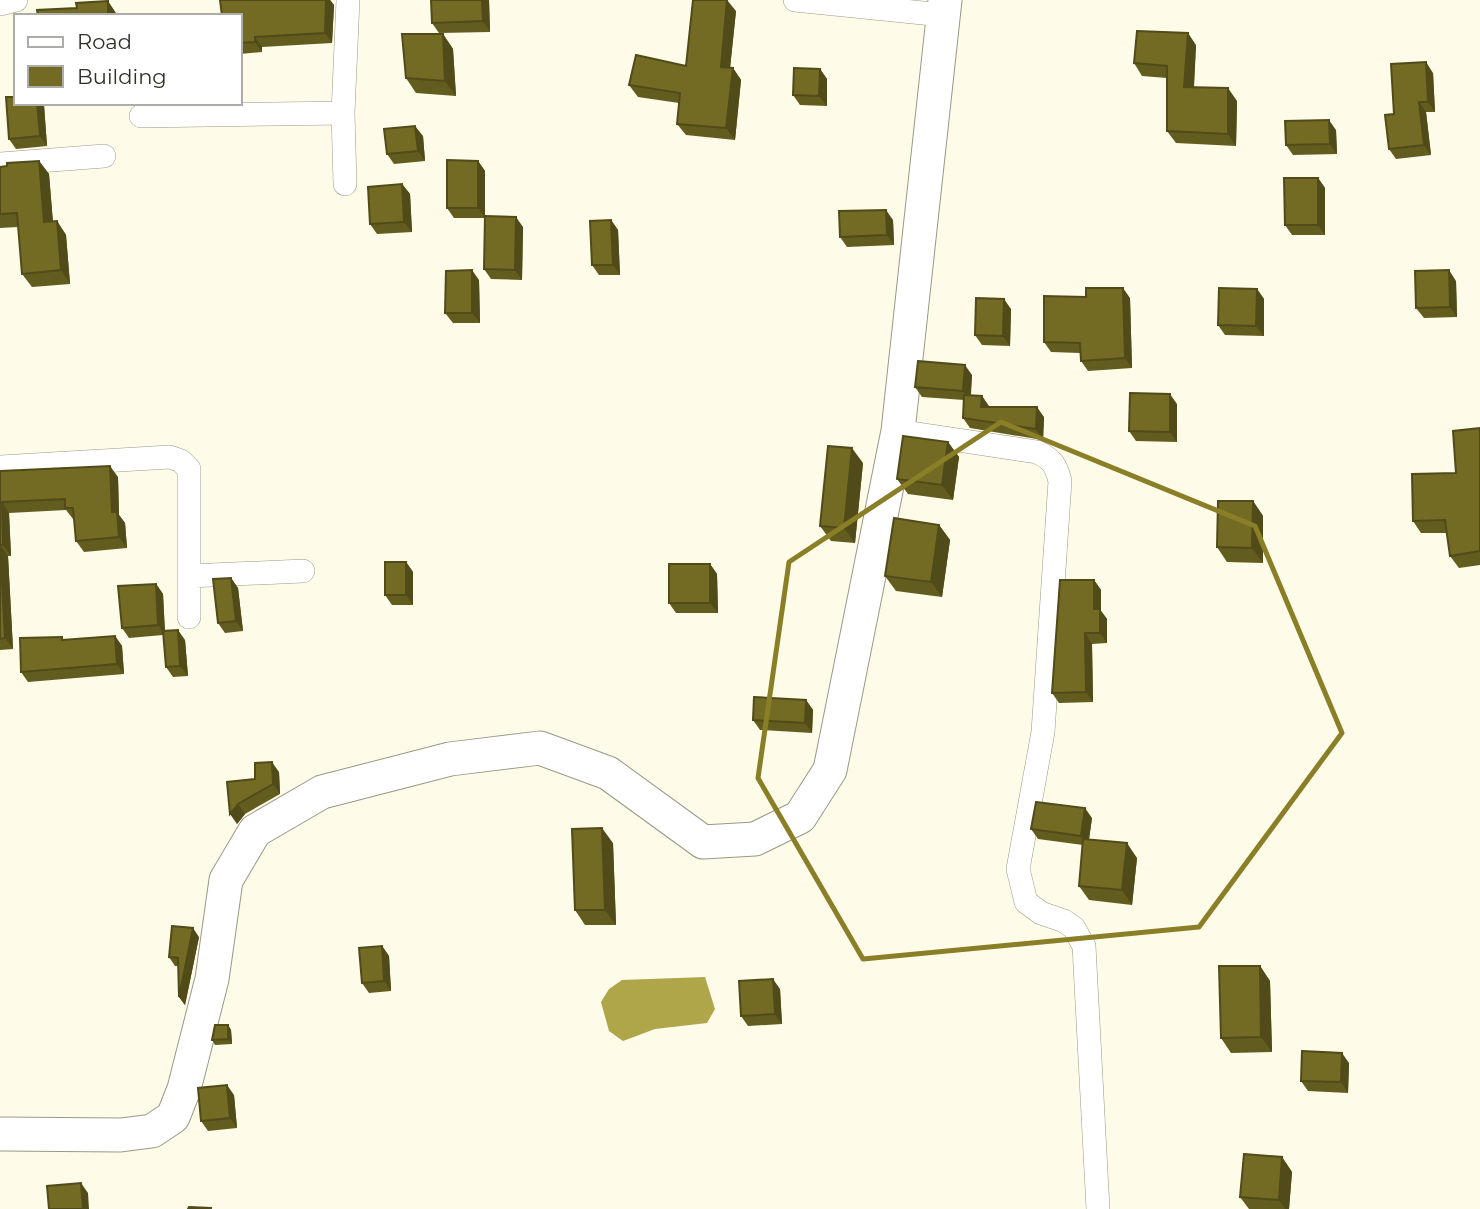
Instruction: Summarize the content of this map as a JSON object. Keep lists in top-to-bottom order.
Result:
{
  "legend": ["Road", "Building"]
}
